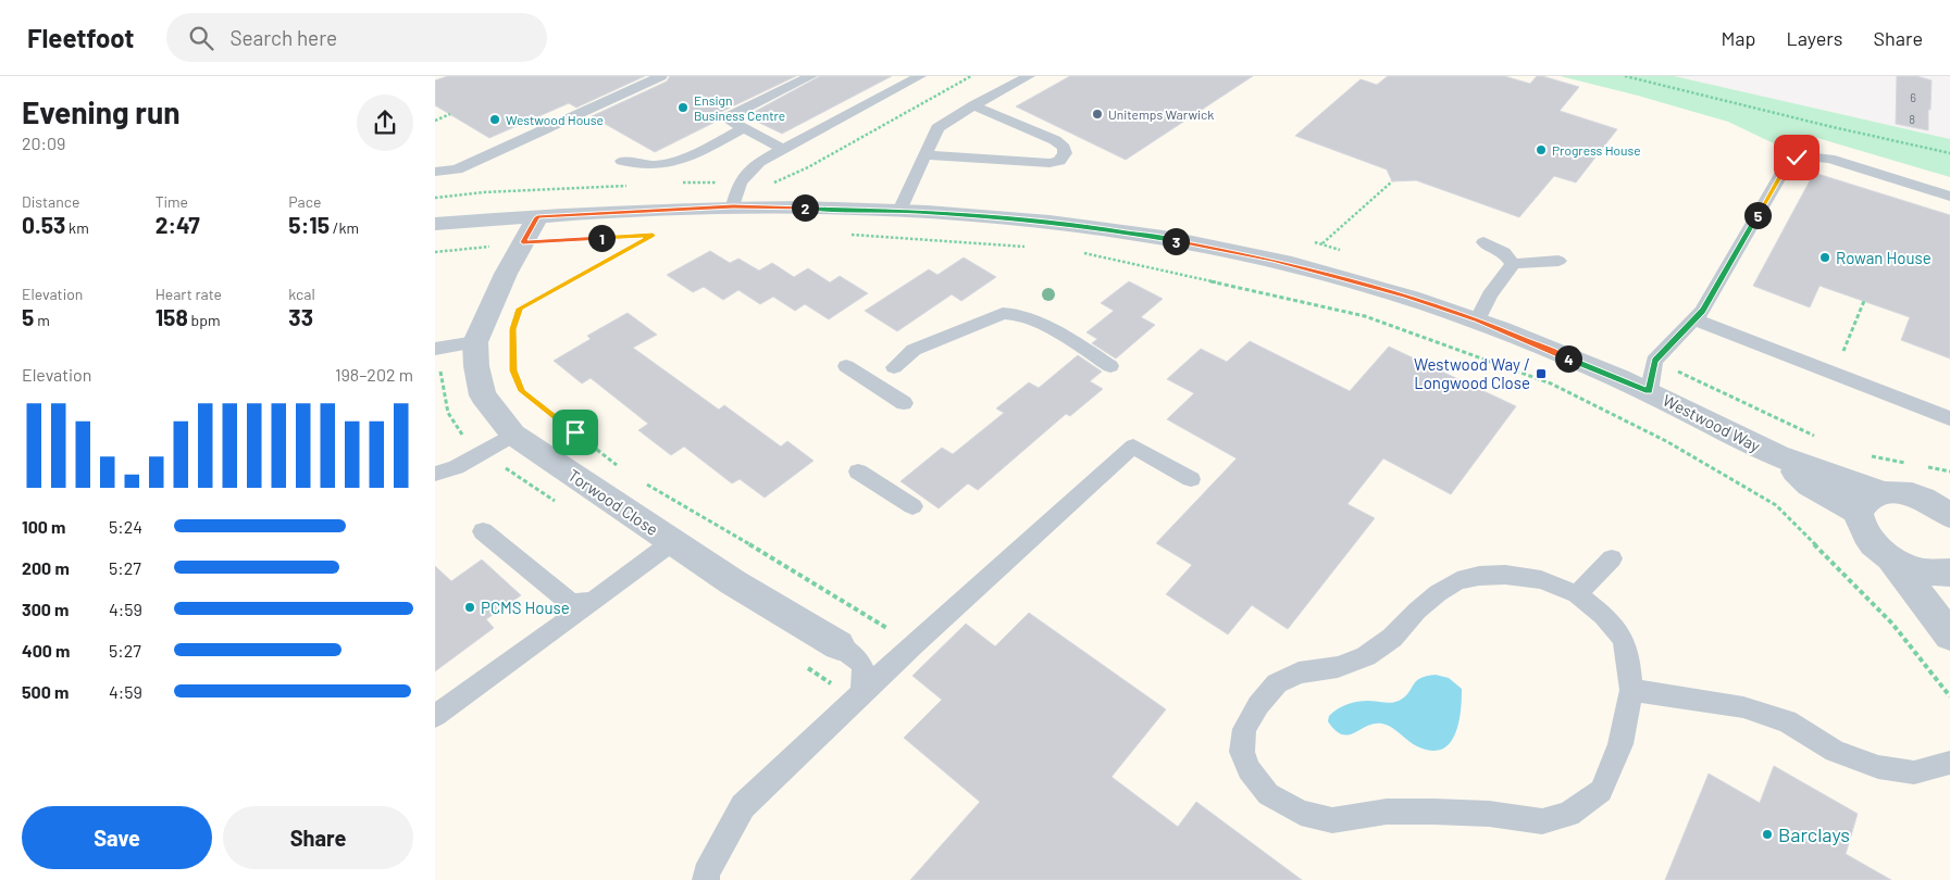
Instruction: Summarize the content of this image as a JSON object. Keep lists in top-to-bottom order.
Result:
{
  "streets": {
    "street": ["Westwood Way", "Torwood Close"]
  },
  "crossings": [
    ["Westwood Way", "Torwood Close"]
  ],
  "places": {
    "other": [
      "Ensign Business Centre",
      "Unitemps Warwick",
      "Westwood House",
      "Progress House",
      "Rowan House",
      "PCMS House",
      "Barclays"
    ],
    "transit": ["Westwood Way / Longwood Close"]
  },
  "house_numbers": ["6", "8"],
  "page": {
    "header": "Fleetfoot",
    "search": "Search here",
    "nav": ["Map", "Layers", "Share"],
    "heading": ["Evening run", "20:09"],
    "stats": [
      ["Distance", "0.53 km"],
      ["Time", "2:47"],
      ["Pace", "5:15 /km"],
      ["Elevation", "5 m"],
      ["Heart rate", "158 bpm"],
      ["kcal", "33"]
    ],
    "pins": [
      "2",
      "5",
      "1",
      "3",
      "4"
    ],
    "chart": ["Elevation", "198–202 m"],
    "list": [
      {
        "name": "100 m",
        "note": "5:24"
      },
      {
        "name": "200 m",
        "note": "5:27"
      },
      {
        "name": "300 m",
        "note": "4:59"
      },
      {
        "name": "400 m",
        "note": "5:27"
      },
      {
        "name": "500 m",
        "note": "4:59"
      }
    ],
    "buttons": ["Save", "Share"]
  }
}
